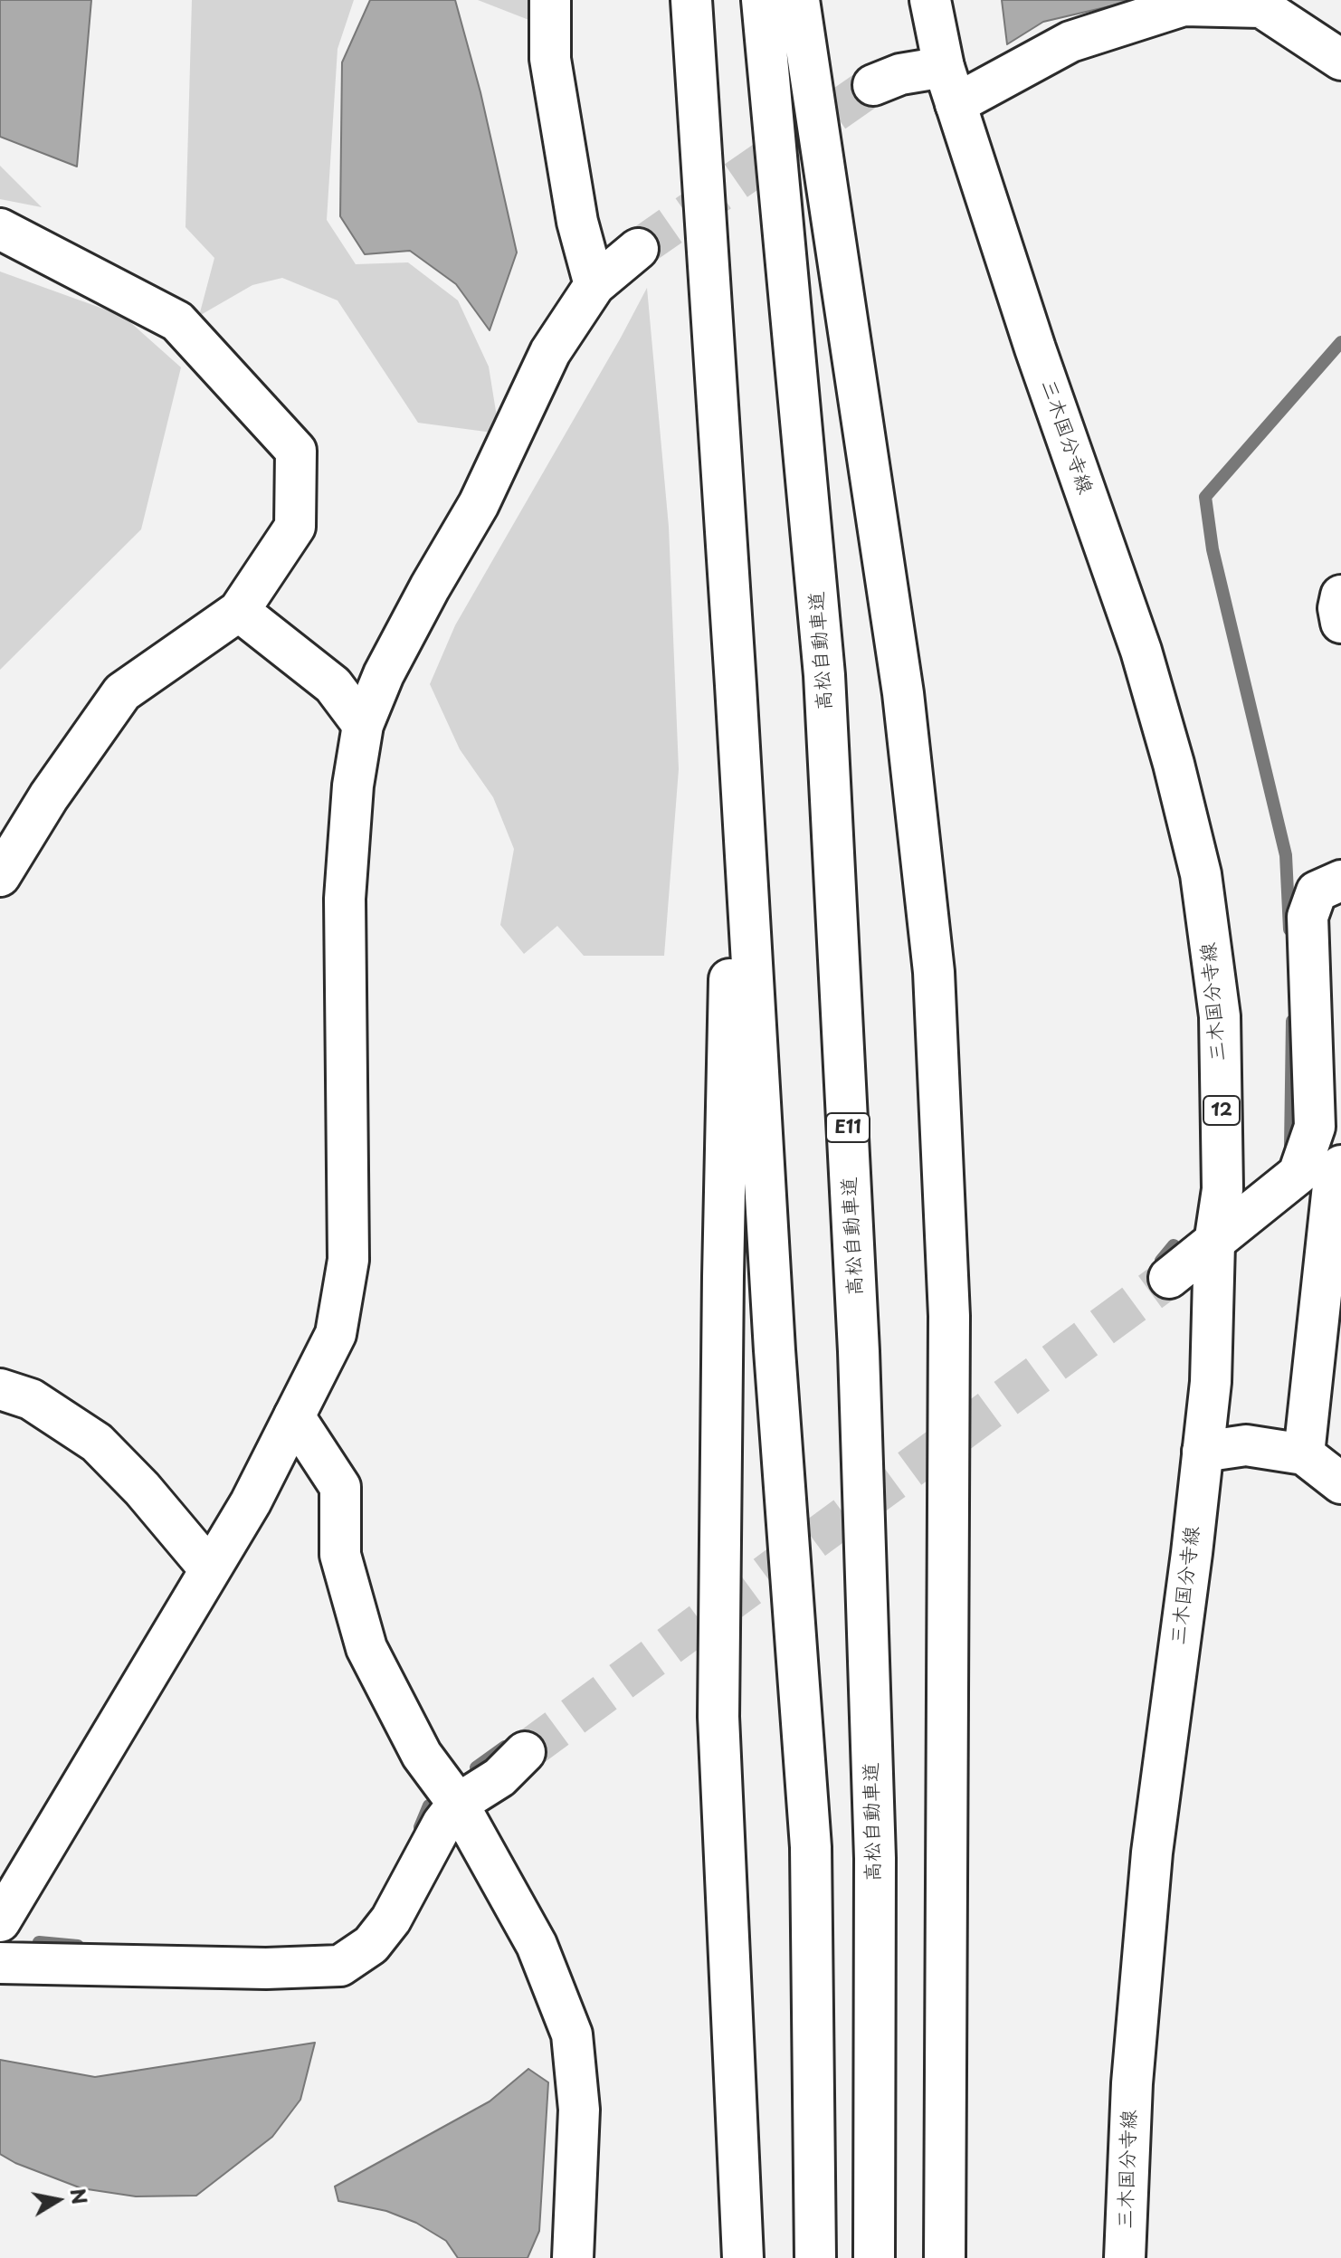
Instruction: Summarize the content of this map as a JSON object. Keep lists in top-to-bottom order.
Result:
{
  "streets": {
    "main road": [
      "三木国分寺線",
      "高松自動車道",
      "12",
      "E11"
    ]
  },
  "north": "right"
}
